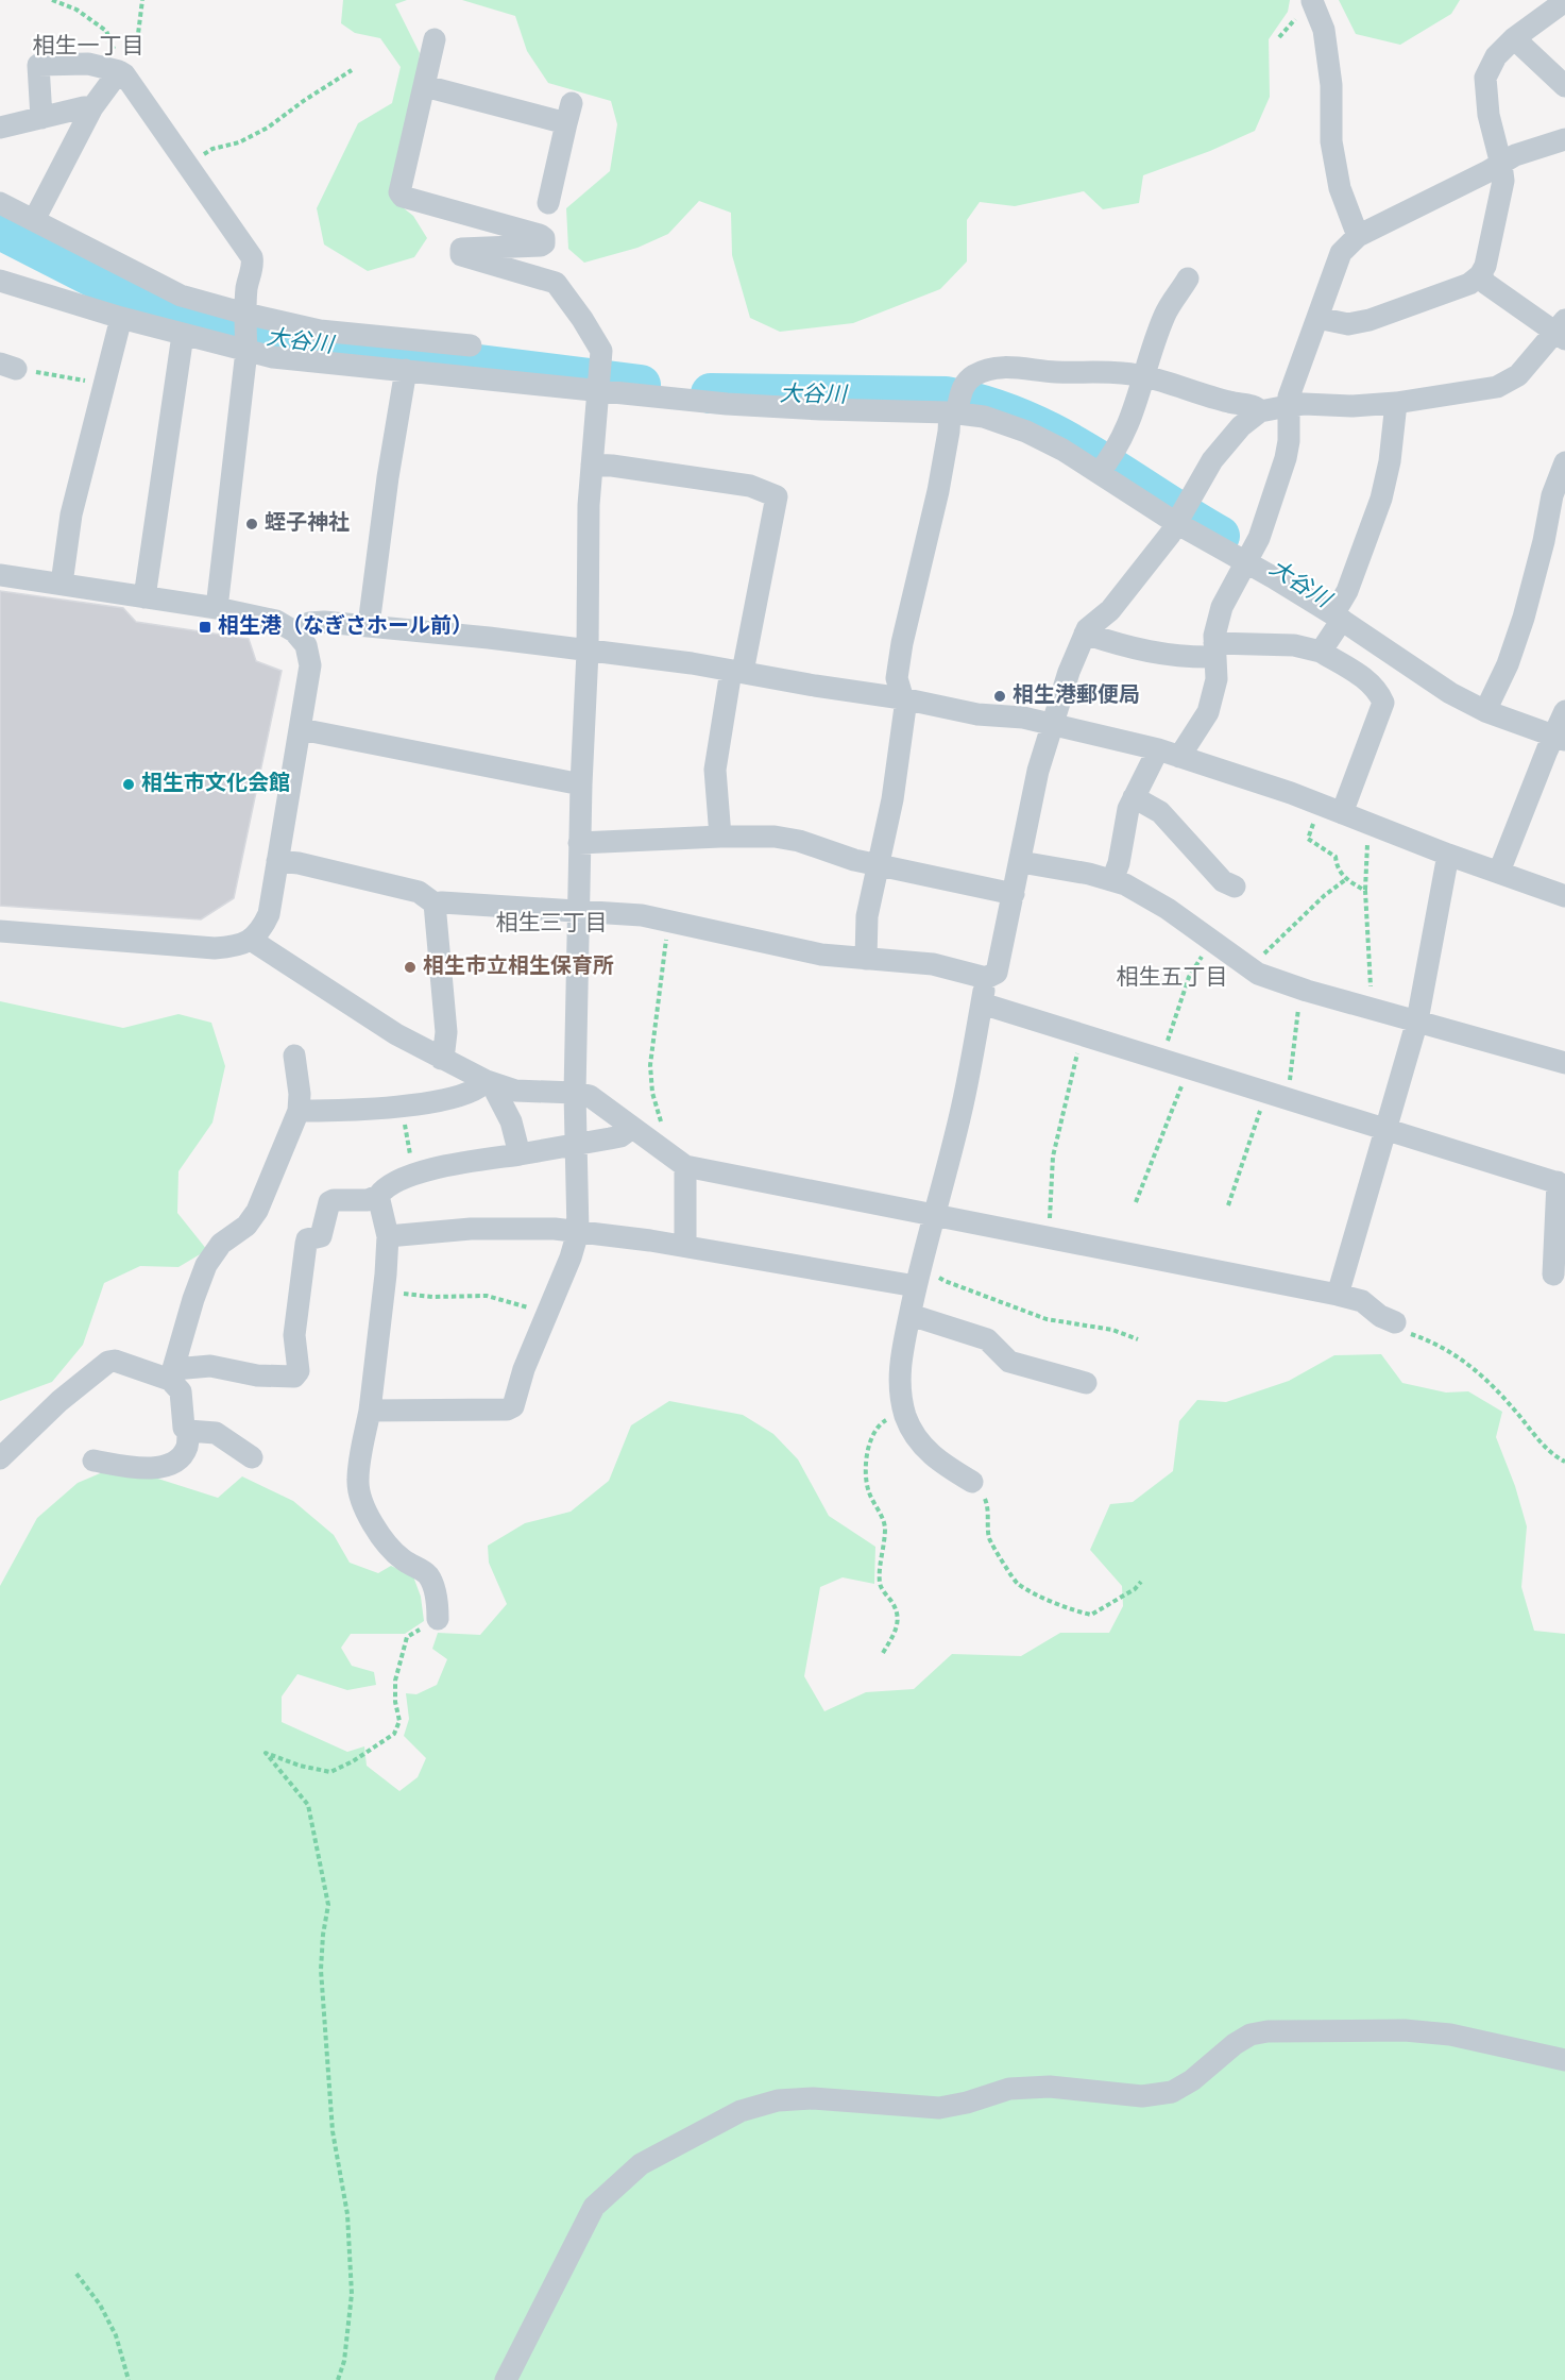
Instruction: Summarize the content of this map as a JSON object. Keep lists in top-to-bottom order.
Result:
{
  "districts": ["相生一丁目", "相生三丁目", "相生五丁目"],
  "water": ["大谷川"],
  "places": {
    "other": [
      "蛭子神社",
      "相生港郵便局",
      "相生市文化会館",
      "相生市立相生保育所"
    ],
    "transit": ["相生港（なぎさホール前）"]
  }
}
